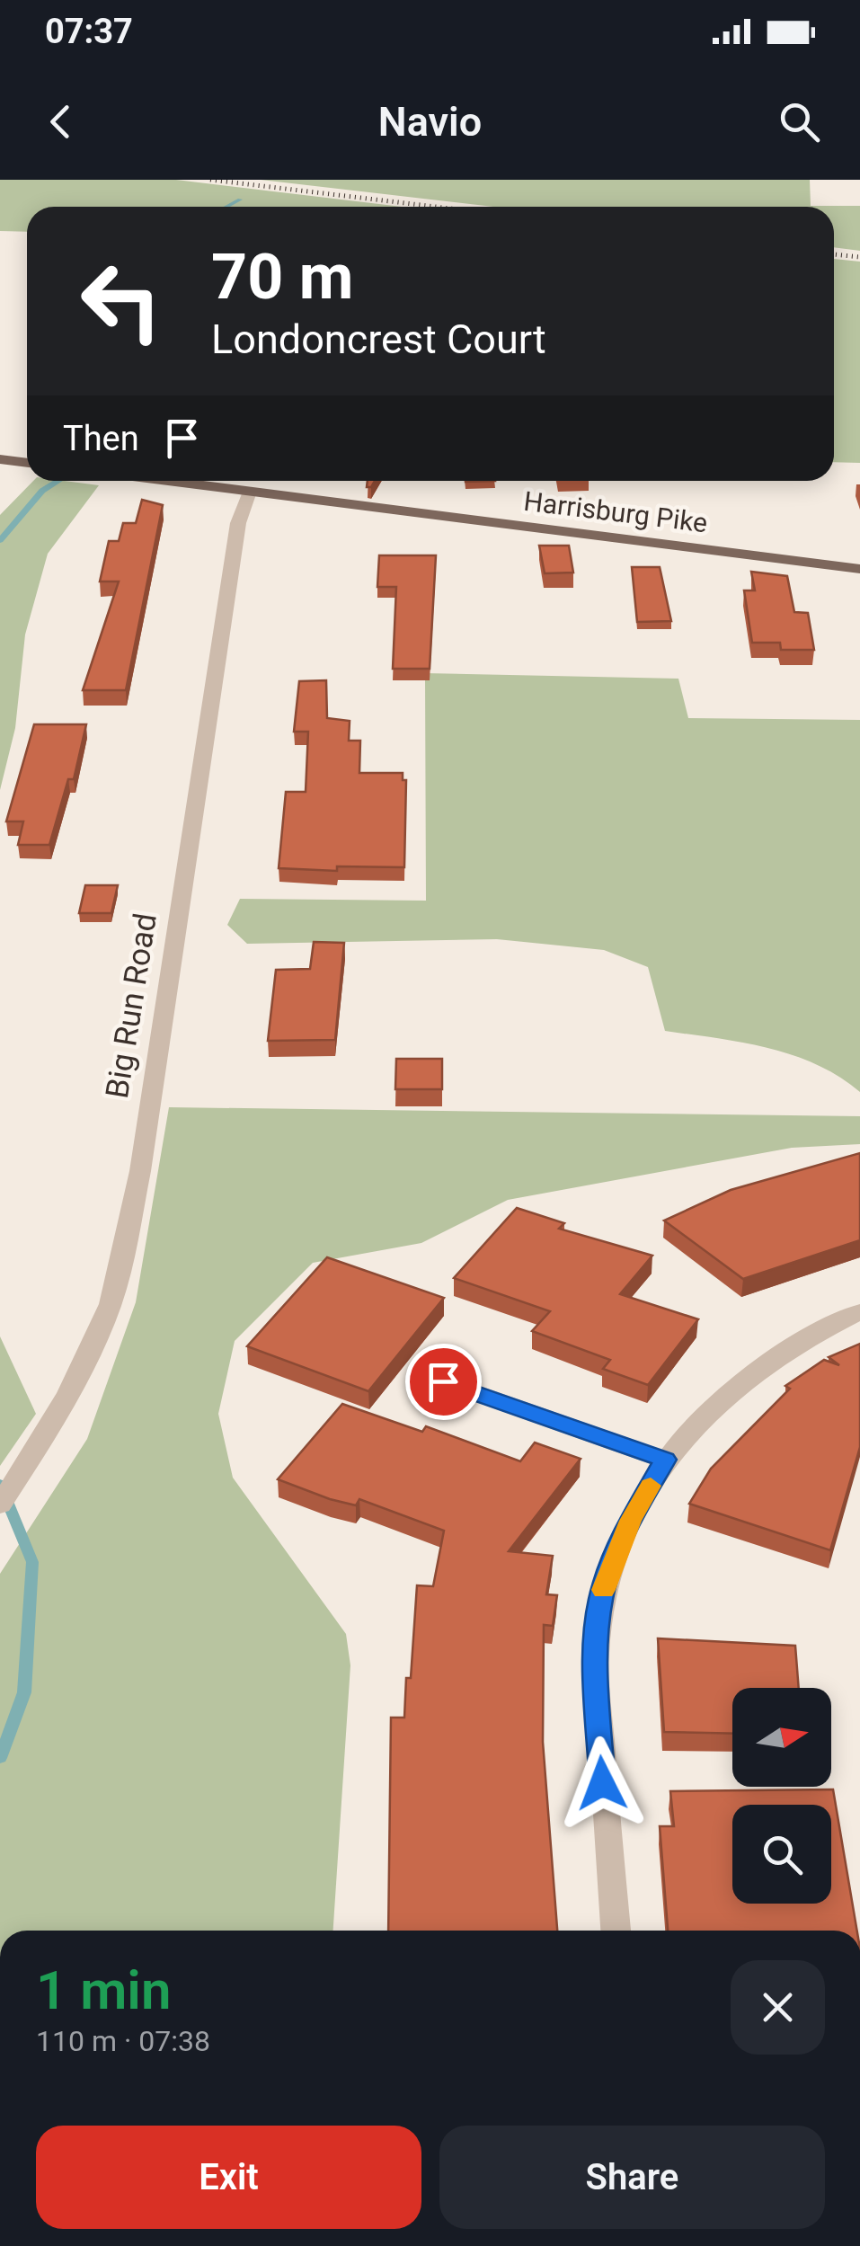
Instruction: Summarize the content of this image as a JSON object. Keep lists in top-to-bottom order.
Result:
{
  "streets": {
    "main road": ["Harrisburg Pike"],
    "street": ["Big Run Road"]
  },
  "crossings": [
    ["Harrisburg Pike", "Big Run Road"]
  ],
  "north": "right",
  "page": {
    "status": "07:37",
    "header": "Navio",
    "turn": ["70 m", "Londoncrest Court"],
    "then": "Then",
    "heading": ["1 min", "110 m · 07:38"],
    "buttons": ["Exit", "Share"]
  }
}
